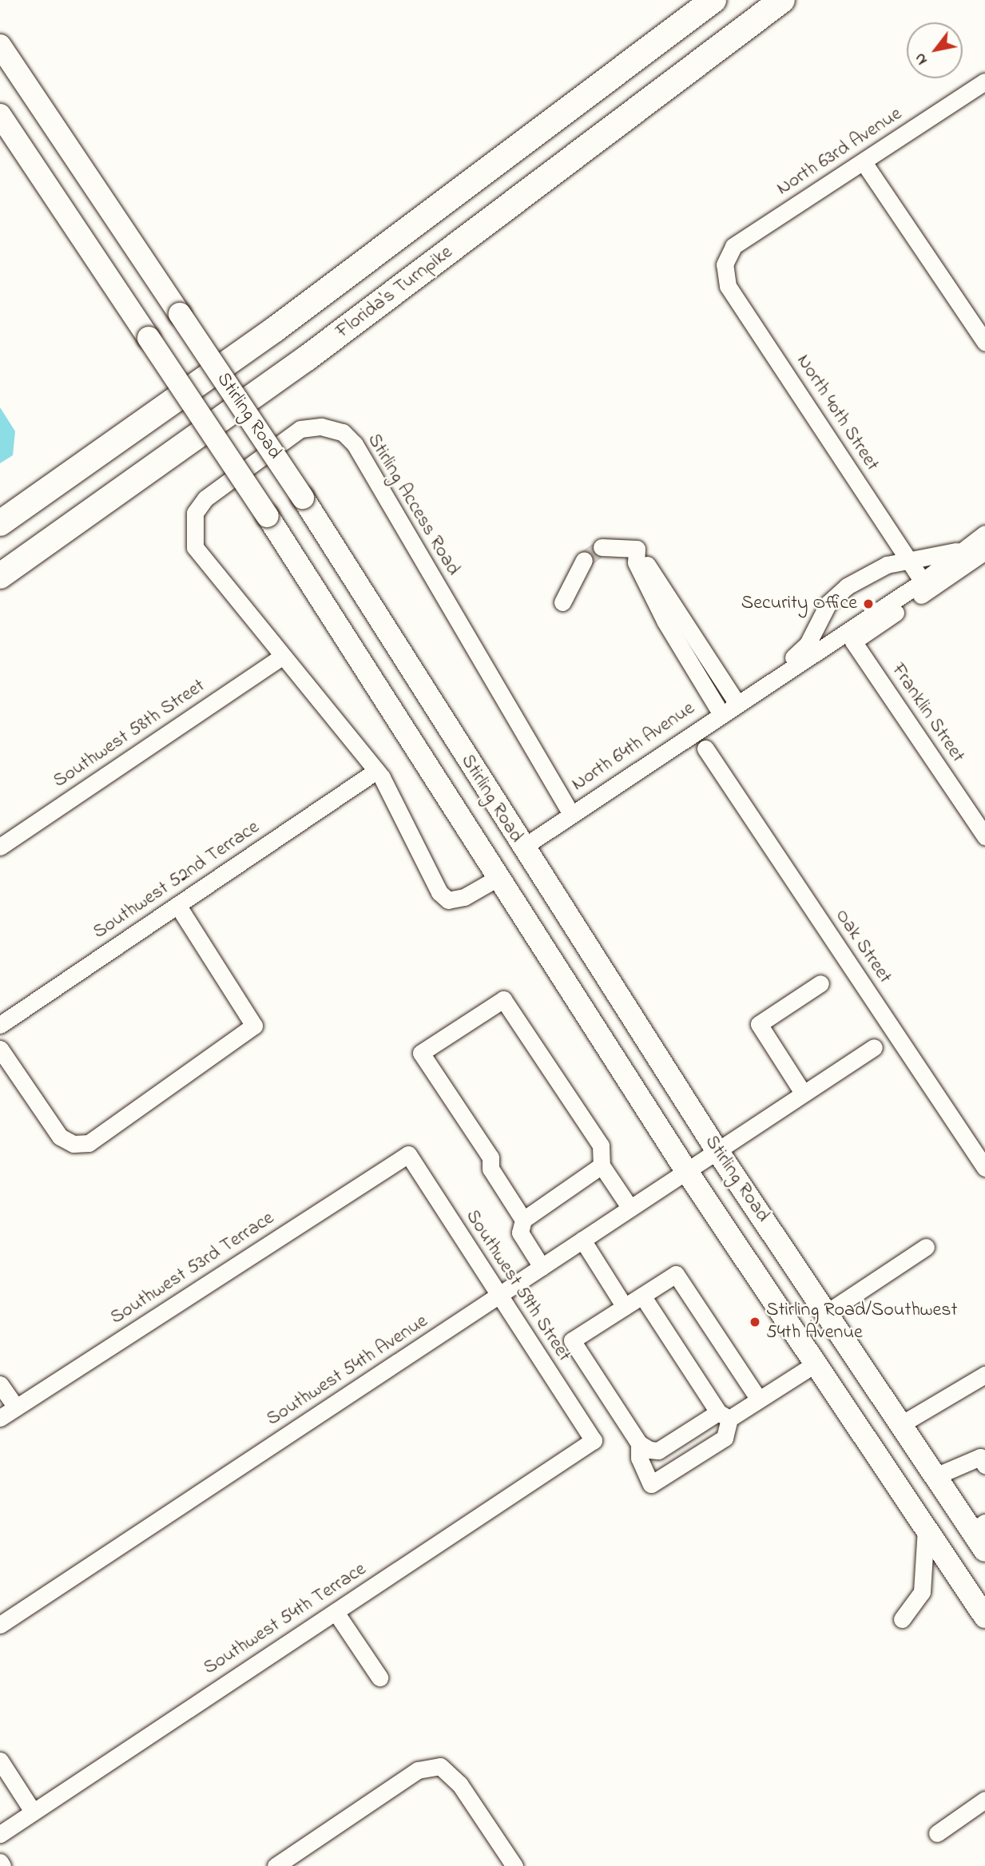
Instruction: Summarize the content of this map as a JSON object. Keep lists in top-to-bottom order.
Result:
{
  "streets": {
    "highway": ["Florida's Turnpike"],
    "main road": ["Stirling Road"],
    "street": [
      "North 63rd Avenue",
      "North 40th Street",
      "Stirling Access Road",
      "Franklin Street",
      "Southwest 58th Street",
      "North 64th Avenue",
      "Southwest 52nd Terrace",
      "Oak Street",
      "Southwest 53rd Terrace",
      "Southwest 59th Street",
      "Southwest 54th Avenue",
      "Southwest 54th Terrace"
    ]
  },
  "crossings": [
    ["North 63rd Avenue", "North 40th Street"],
    ["North 40th Street", "North 64th Avenue"],
    ["Stirling Road", "Stirling Access Road"],
    ["Stirling Road", "North 64th Avenue"],
    ["Stirling Road", "Southwest 54th Avenue"],
    ["Stirling Access Road", "Southwest 58th Street"],
    ["Stirling Access Road", "North 64th Avenue"],
    ["Stirling Access Road", "Southwest 52nd Terrace"],
    ["Southwest 53rd Terrace", "Southwest 59th Street"],
    ["Southwest 59th Street", "Southwest 54th Avenue"],
    ["Southwest 59th Street", "Southwest 54th Terrace"]
  ],
  "places": ["Security Office", "Stirling Road/Southwest 54th Avenue"],
  "north": "bottom left"
}
